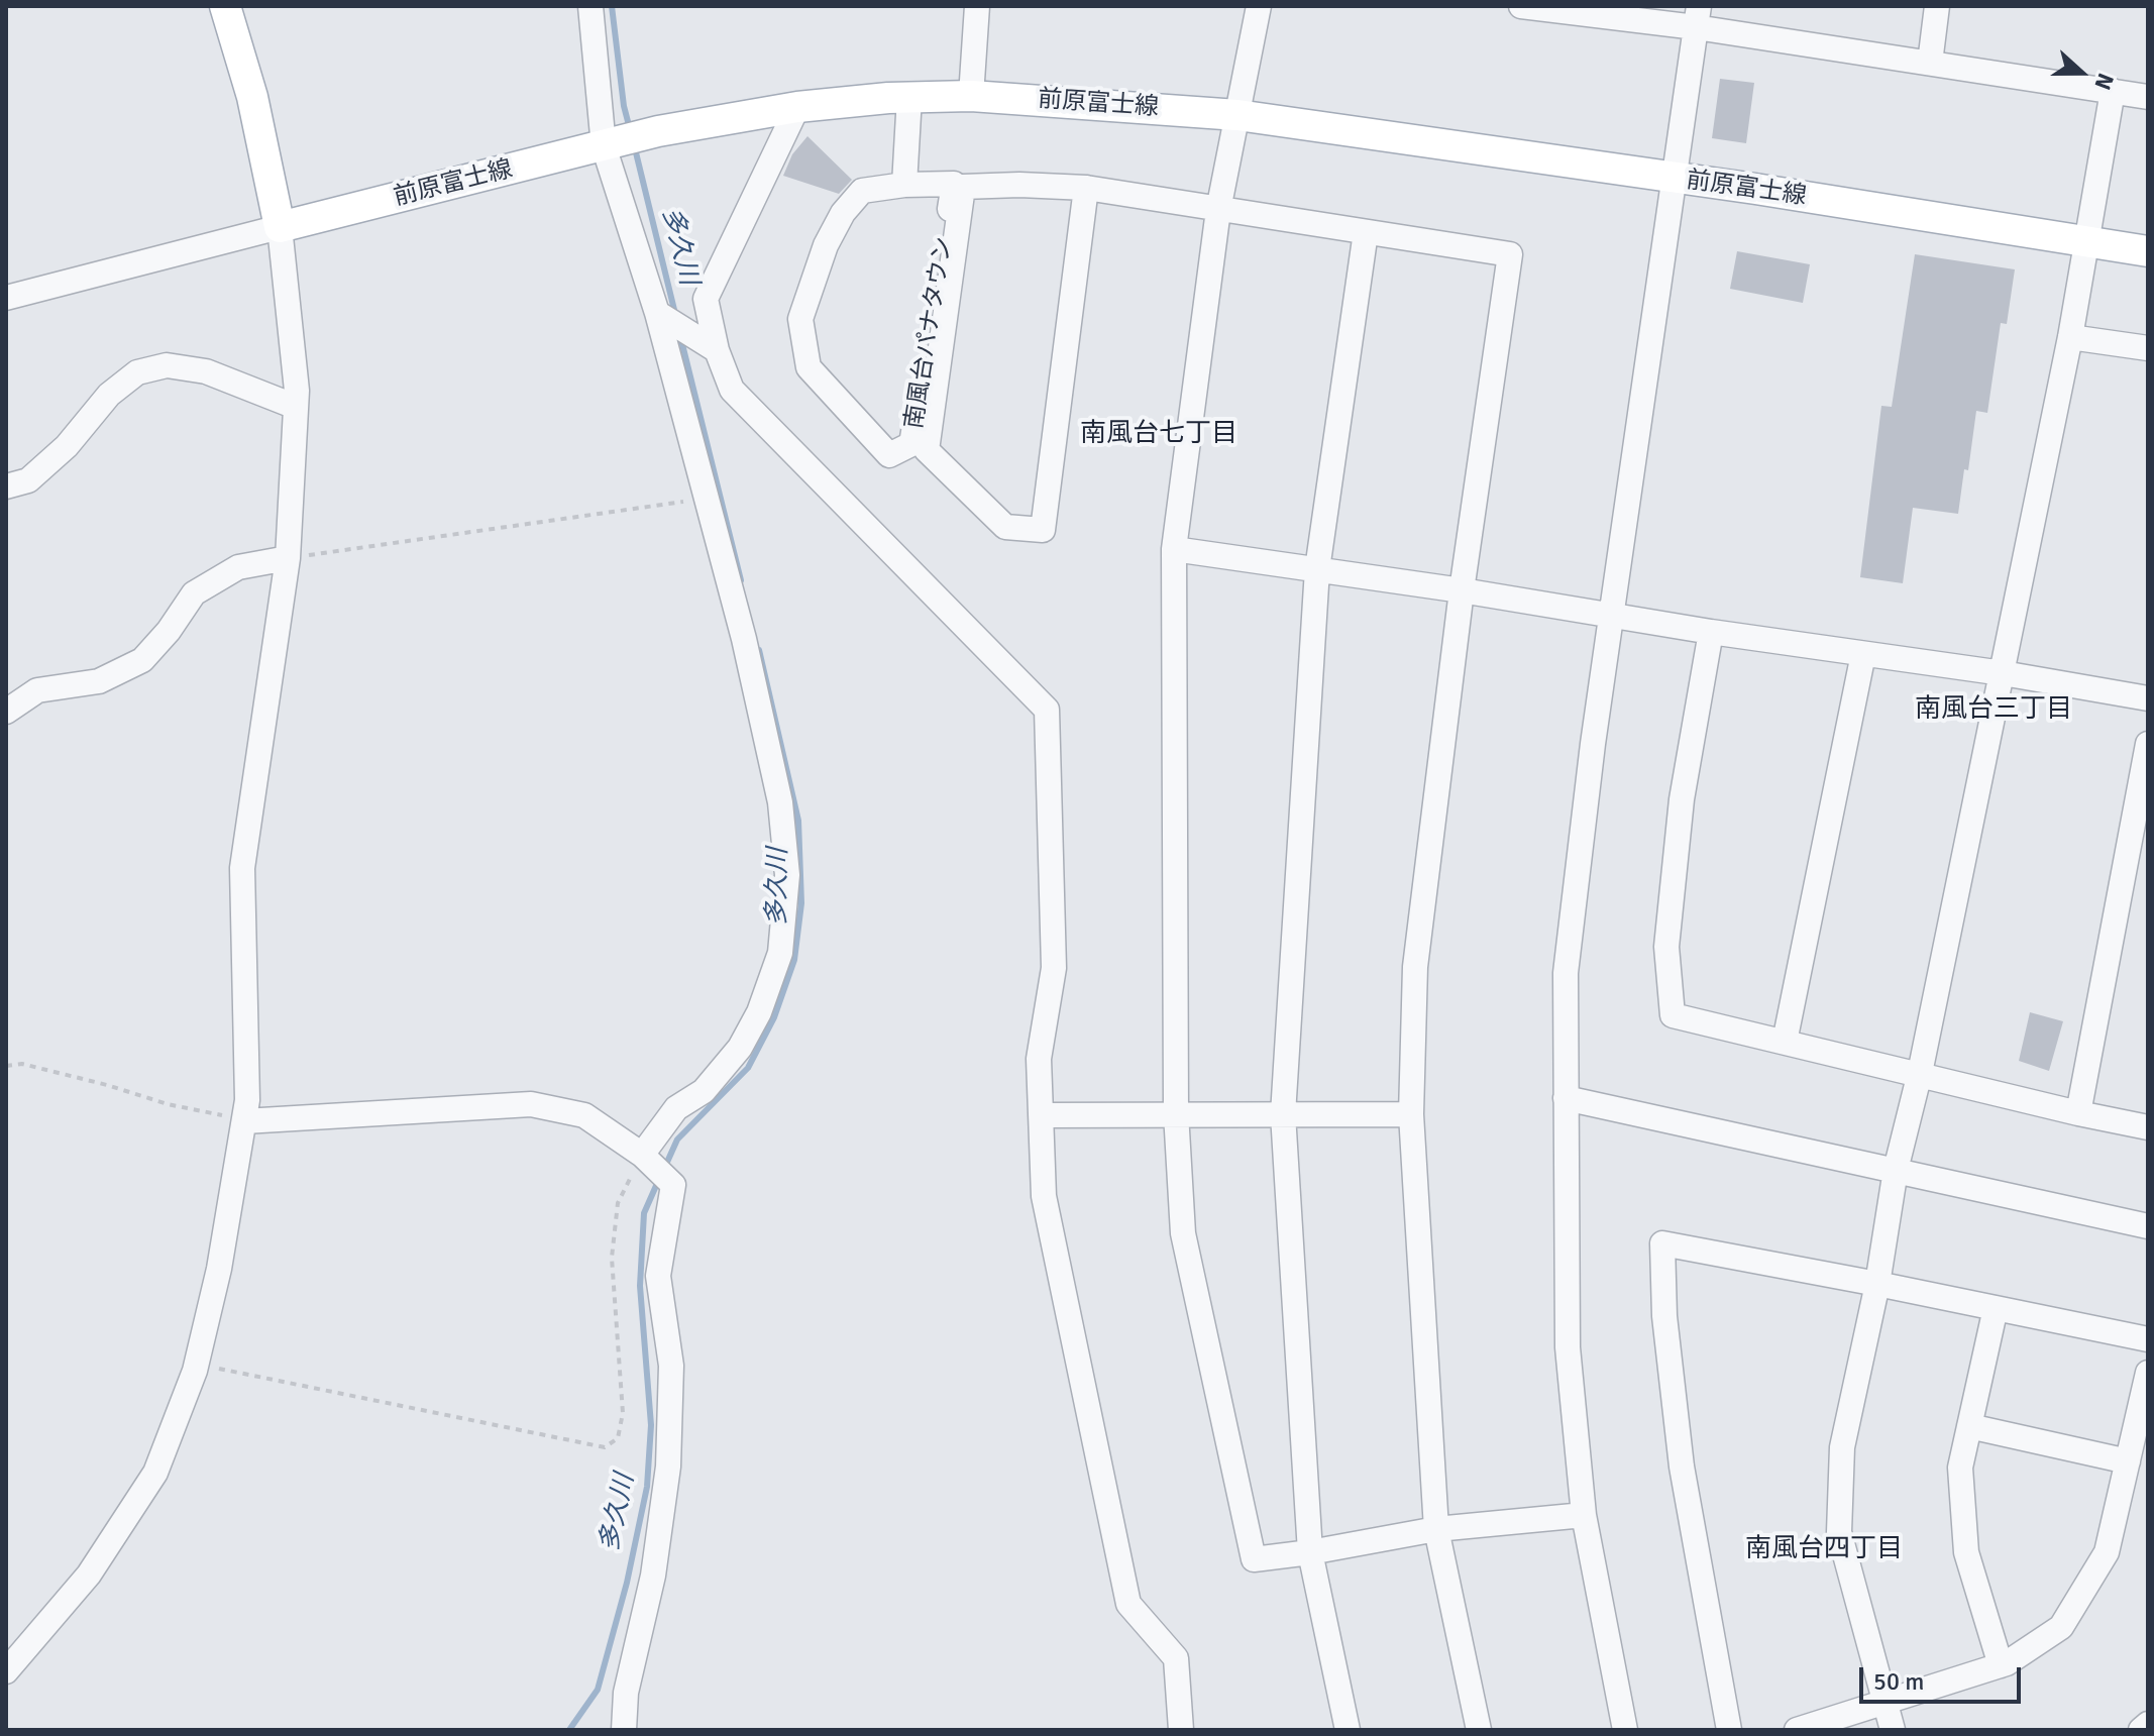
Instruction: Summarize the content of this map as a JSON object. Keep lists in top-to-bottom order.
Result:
{
  "streets": {
    "main road": ["前原富士線"],
    "street": ["南風台パナタウン"]
  },
  "districts": ["南風台七丁目", "南風台三丁目", "南風台四丁目"],
  "water": ["多久川"],
  "scale_bar": "50 m",
  "north": "right"
}
